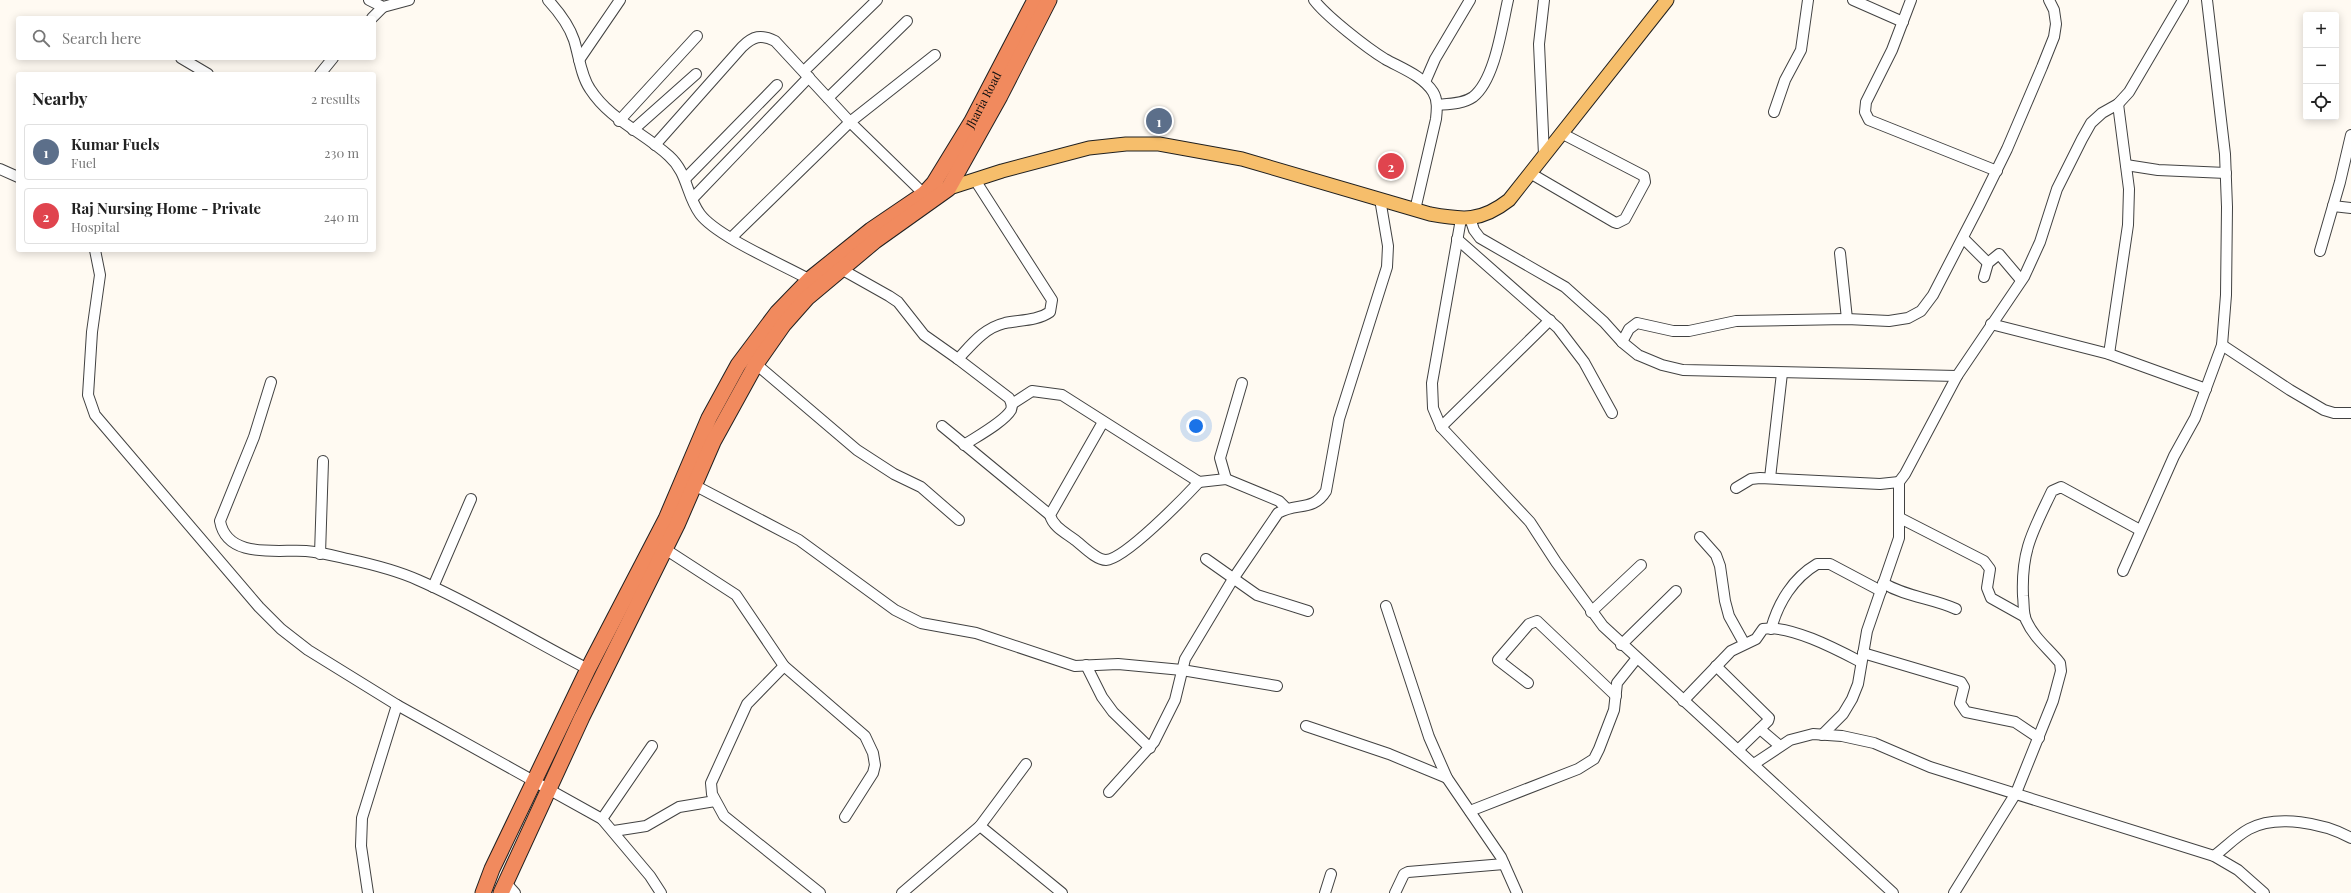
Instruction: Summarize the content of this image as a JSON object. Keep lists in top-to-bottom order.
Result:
{
  "streets": {
    "highway": ["Jharia Road"]
  },
  "page": {
    "map_buttons": ["+", "−"],
    "search": "Search here",
    "heading": ["Nearby", "2 results"],
    "pins": ["1", "2"],
    "list": [
      {
        "mark": "1",
        "name": "Kumar Fuels",
        "note": "Fuel",
        "value": "230 m"
      },
      {
        "mark": "2",
        "name": "Raj Nursing Home - Private",
        "note": "Hospital",
        "value": "240 m"
      }
    ]
  }
}
